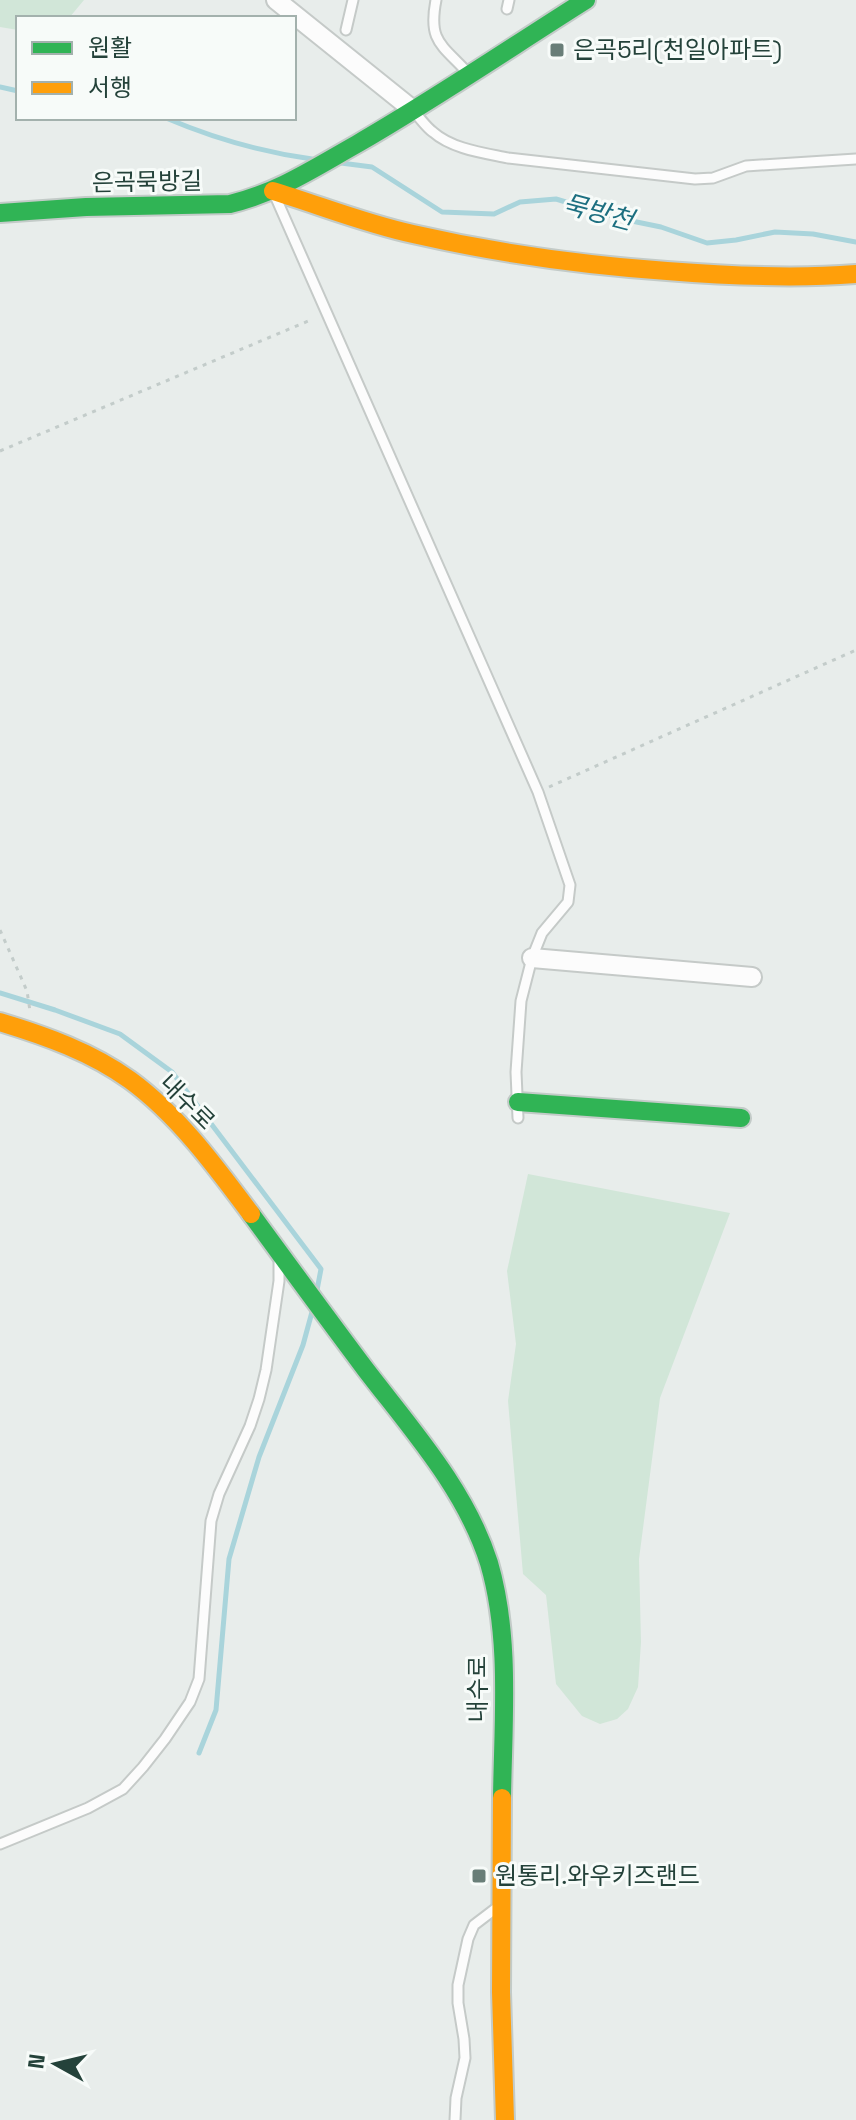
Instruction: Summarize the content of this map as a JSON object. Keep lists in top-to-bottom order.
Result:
{
  "streets": {
    "street": ["은곡묵방길", "내수로"]
  },
  "water": ["묵방천"],
  "places": {
    "transit": ["은곡5리(천일아파트)", "원통리.와우키즈랜드"]
  },
  "legend": ["원활", "서행"],
  "north": "left"
}
